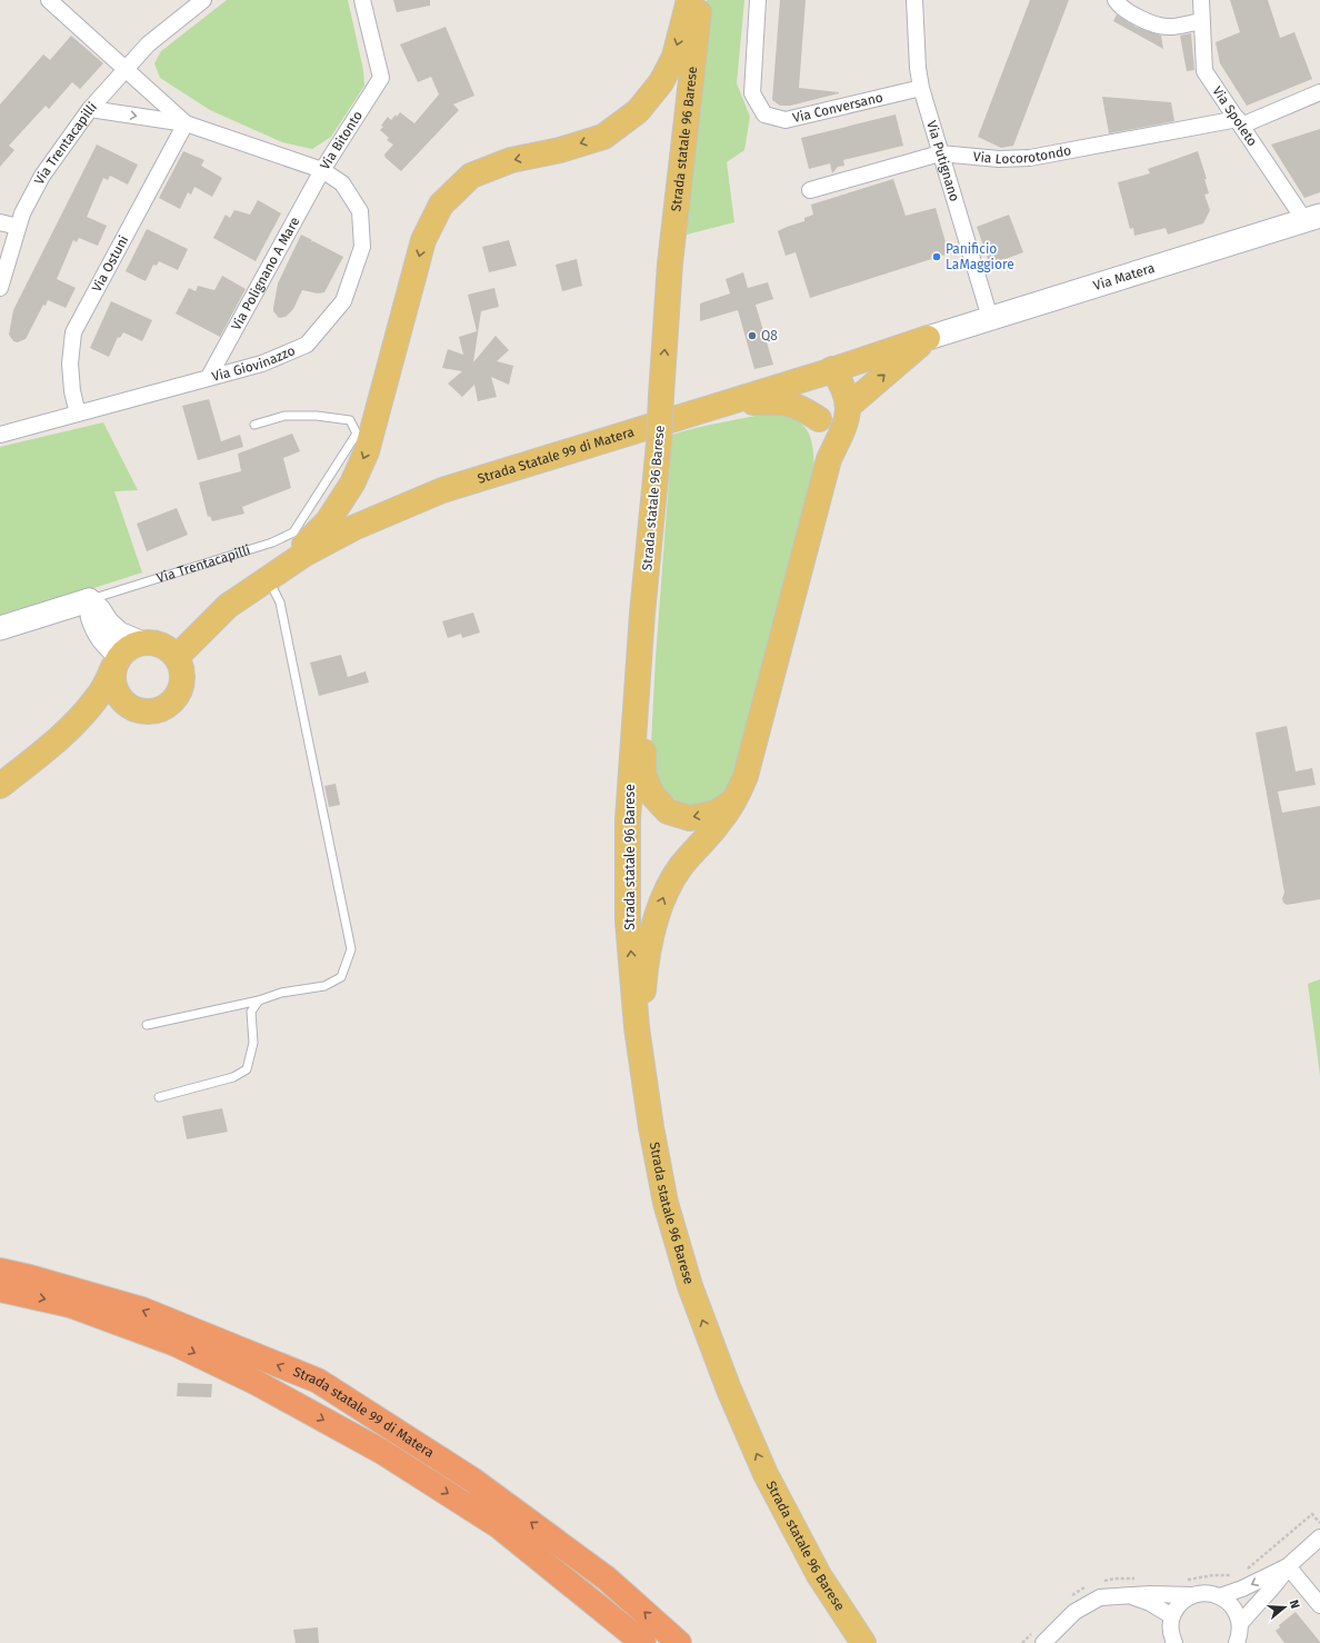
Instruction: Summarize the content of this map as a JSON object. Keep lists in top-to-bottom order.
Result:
{
  "streets": {
    "highway": ["Strada statale 99 di Matera"],
    "main road": ["Strada statale 96 Barese", "Strada Statale 99 di Matera"],
    "street": [
      "Via Conversano",
      "Via Spoleto",
      "Via Bitonto",
      "Via Trentacapilli",
      "Via Locorotondo",
      "Via Putignano",
      "Via Ostuni",
      "Via Polignano A Mare",
      "Via Matera",
      "Via Giovinazzo"
    ]
  },
  "crossings": [
    ["Via Conversano", "Via Putignano"],
    ["Via Spoleto", "Via Locorotondo"],
    ["Via Spoleto", "Via Matera"],
    ["Via Bitonto", "Via Trentacapilli"],
    ["Via Bitonto", "Via Ostuni"],
    ["Via Bitonto", "Via Polignano A Mare"],
    ["Via Bitonto", "Via Giovinazzo"],
    ["Via Locorotondo", "Via Putignano"],
    ["Via Putignano", "Via Matera"],
    ["Via Ostuni", "Via Giovinazzo"],
    ["Via Polignano A Mare", "Via Giovinazzo"],
    ["Via Matera", "Strada Statale 99 di Matera"]
  ],
  "one_way": ["Strada statale 96 Barese"],
  "places": ["Panificio LaMaggiore", "Q8"],
  "north": "right"
}
